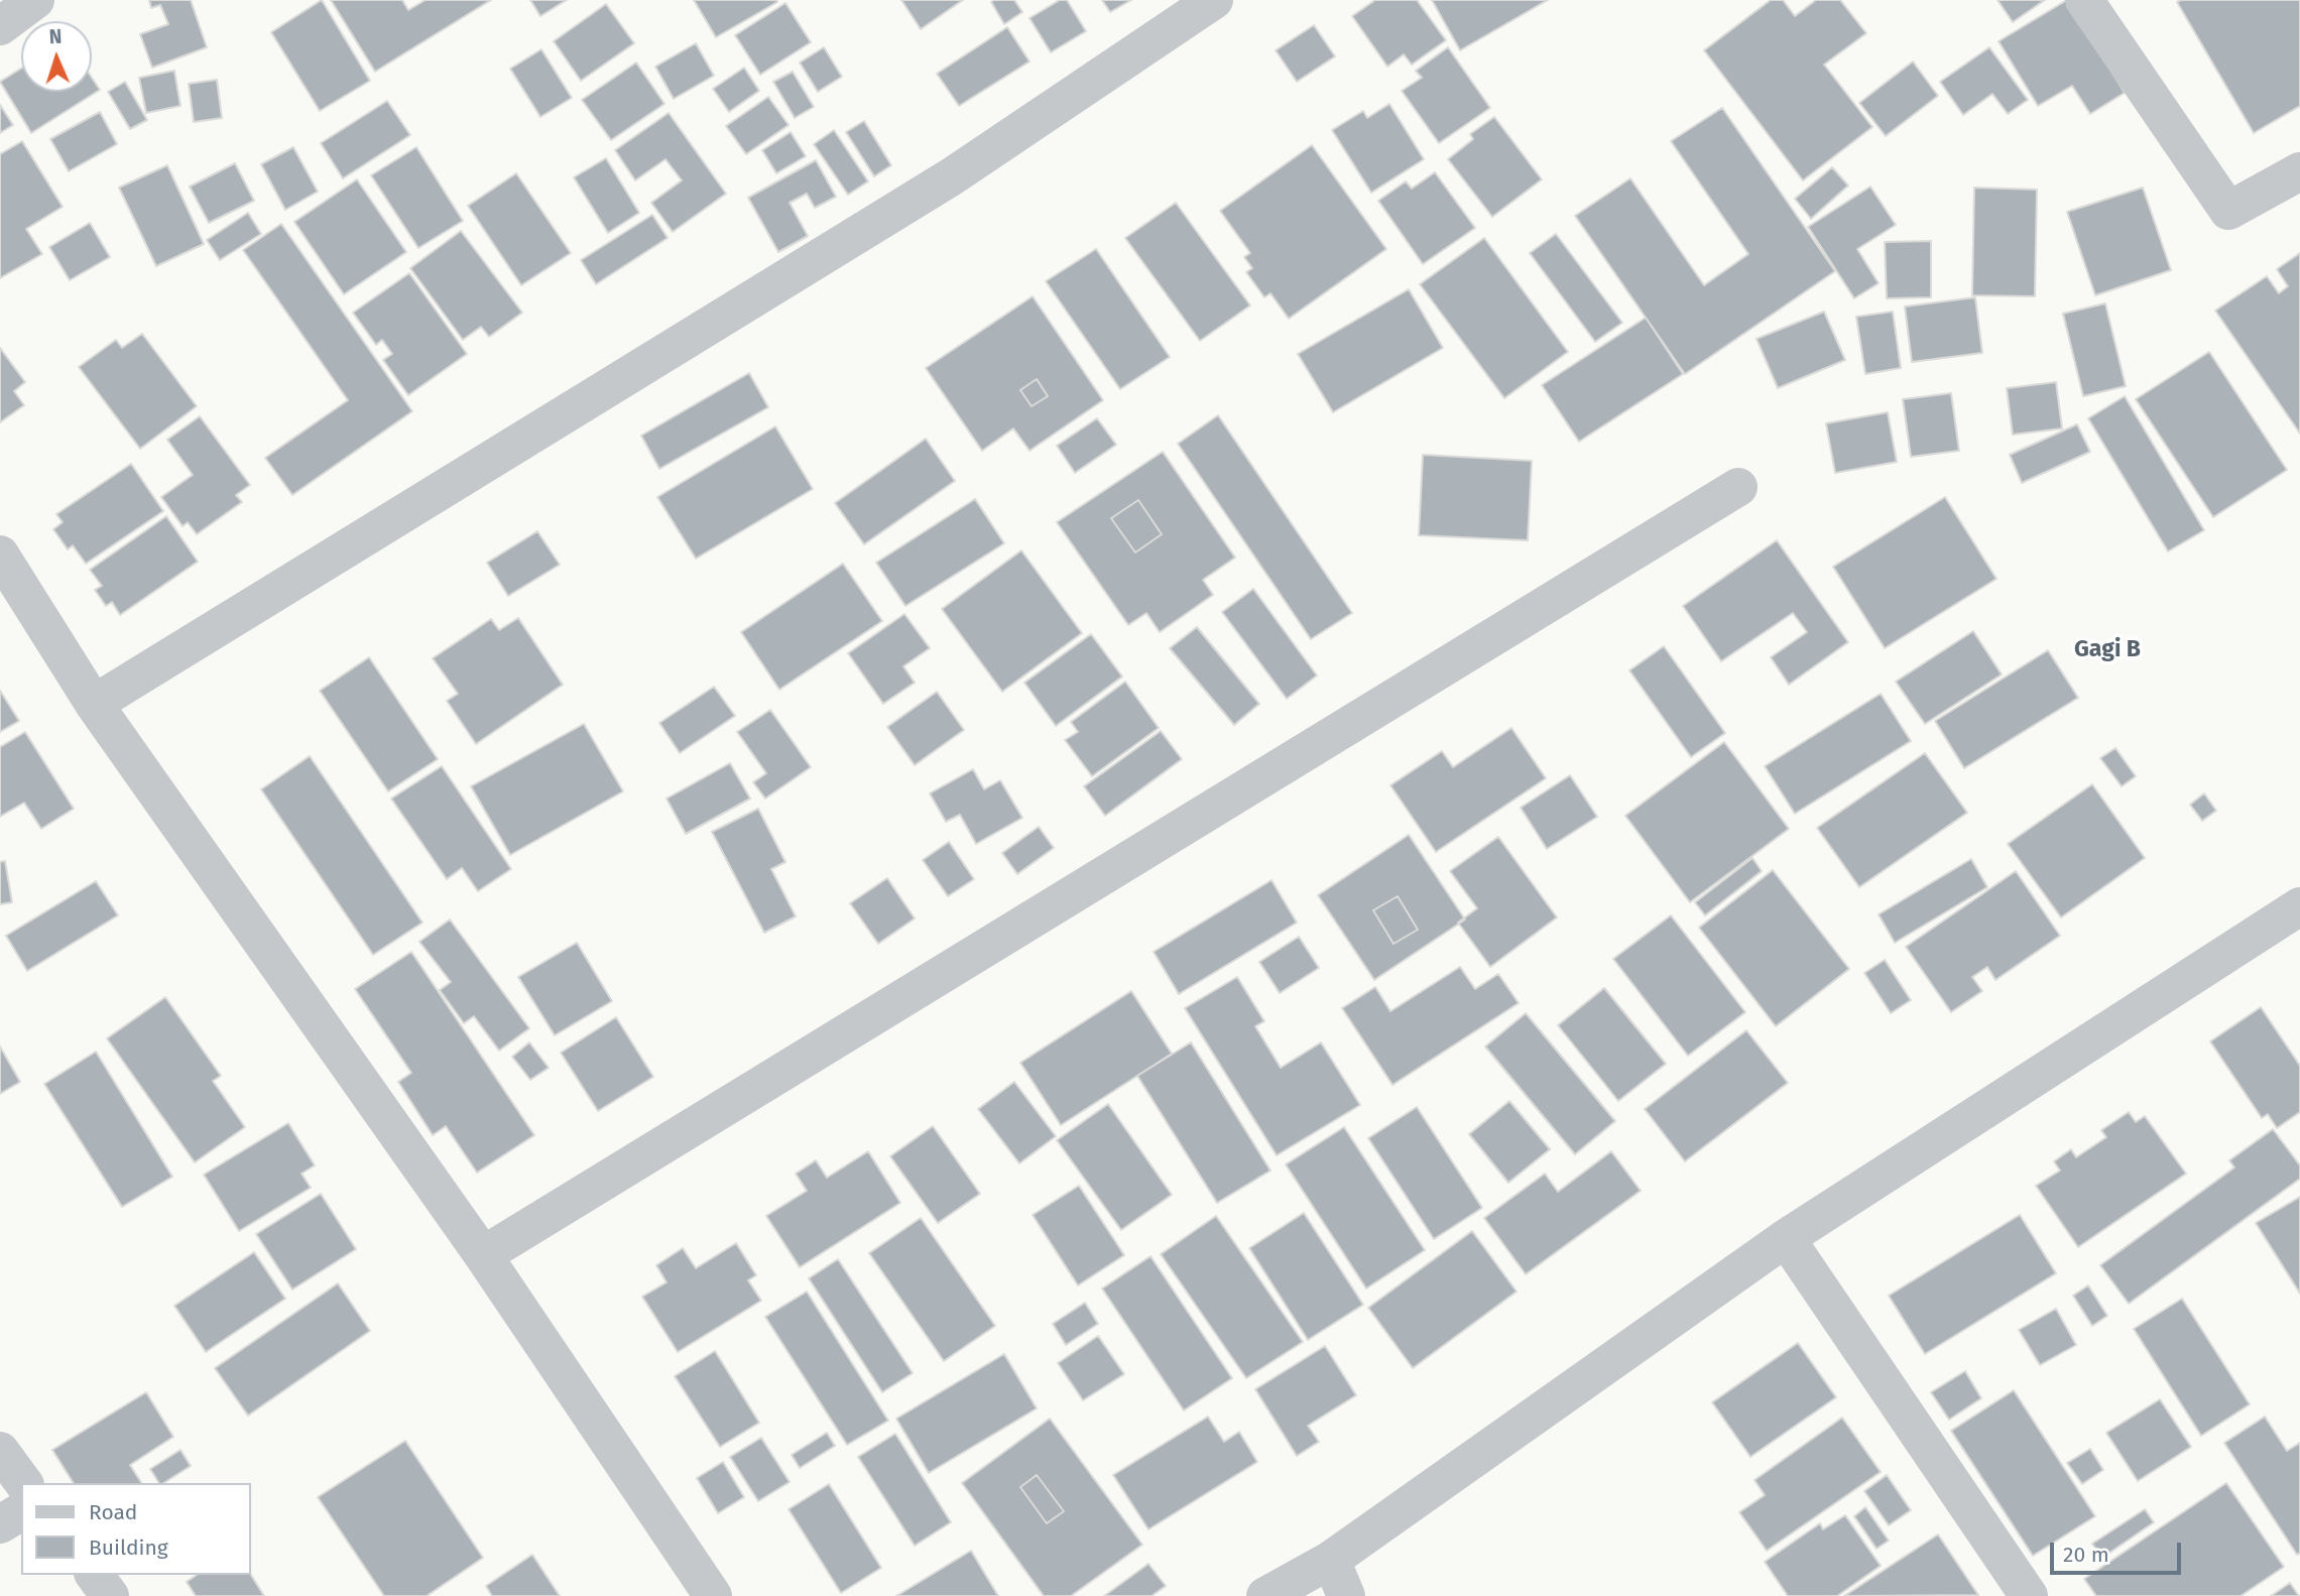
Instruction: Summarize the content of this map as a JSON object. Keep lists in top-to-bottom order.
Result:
{
  "districts": ["Gagi B"],
  "legend": ["Road", "Building"],
  "scale_bar": "20 m",
  "north": "top"
}
